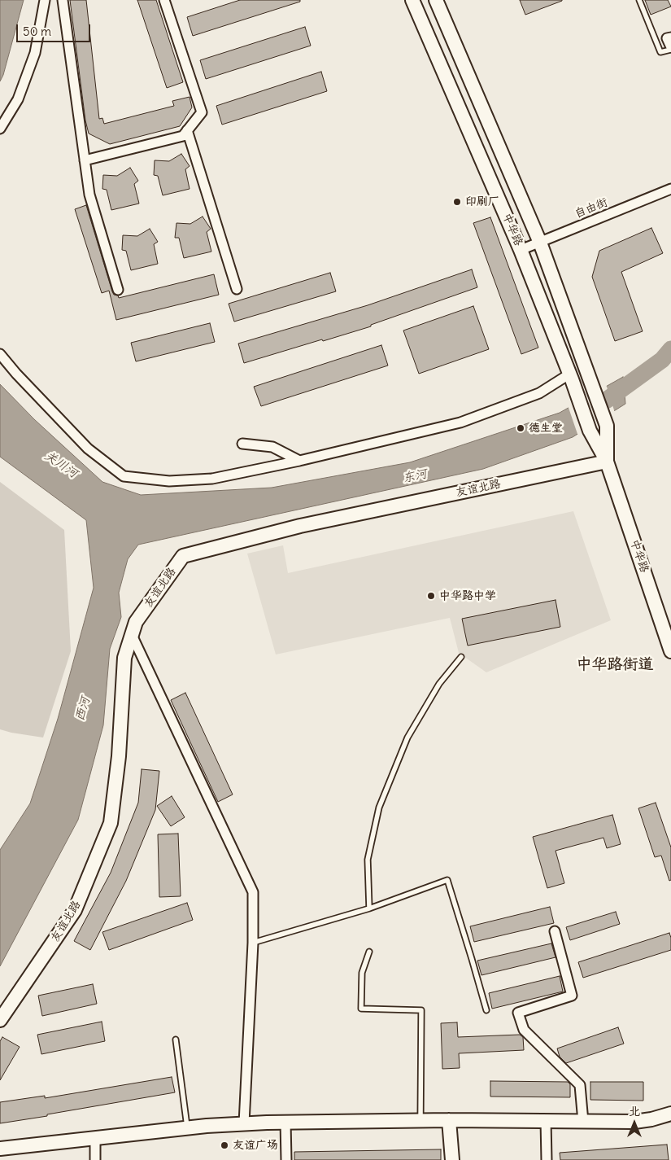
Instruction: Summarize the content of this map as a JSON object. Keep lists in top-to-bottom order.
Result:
{
  "streets": {
    "street": ["自由街", "中华路", "友谊北路"]
  },
  "crossings": [
    ["自由街", "中华路"],
    ["中华路", "友谊北路"]
  ],
  "districts": ["中华路街道"],
  "water": ["关川河", "东河", "西河"],
  "places": [
    "印刷厂",
    "德生堂",
    "中华路中学",
    "友谊广场"
  ],
  "scale_bar": "50 m",
  "north": "top"
}
